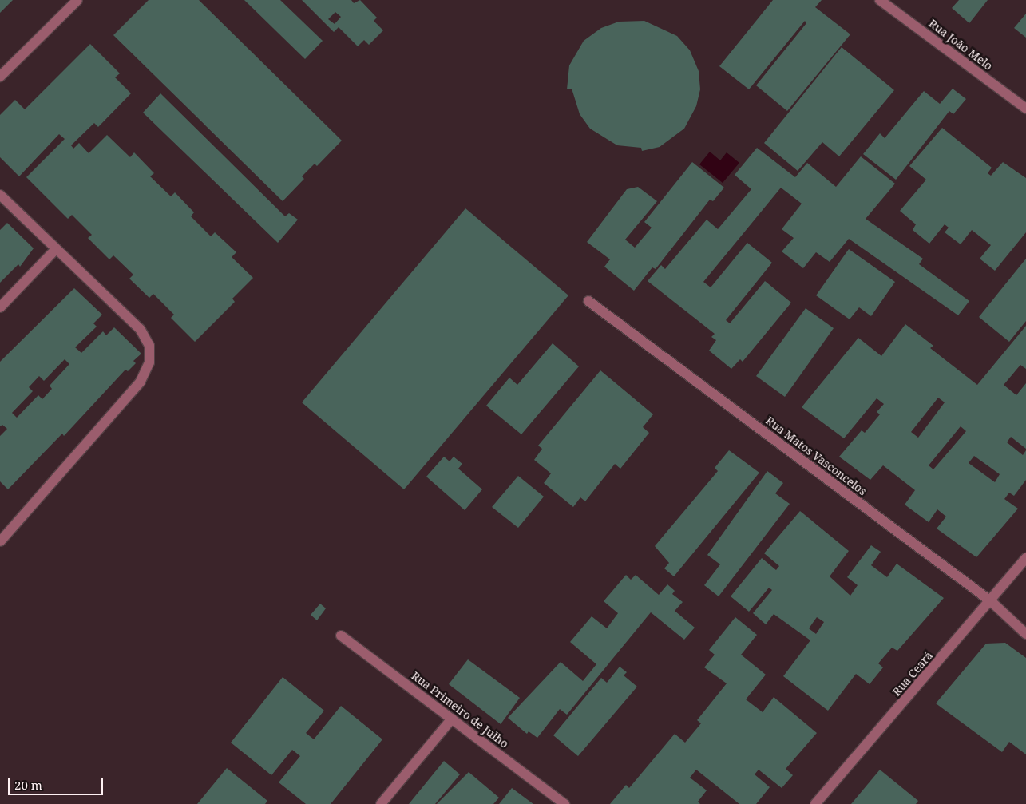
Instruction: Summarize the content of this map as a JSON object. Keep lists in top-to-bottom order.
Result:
{
  "streets": {
    "street": [
      "Rua João Melo",
      "Rua Matos Vasconcelos",
      "Rua Ceará",
      "Rua Primeiro de Julho"
    ]
  },
  "crossings": [
    ["Rua Matos Vasconcelos", "Rua Ceará"]
  ],
  "scale_bar": "20 m"
}
